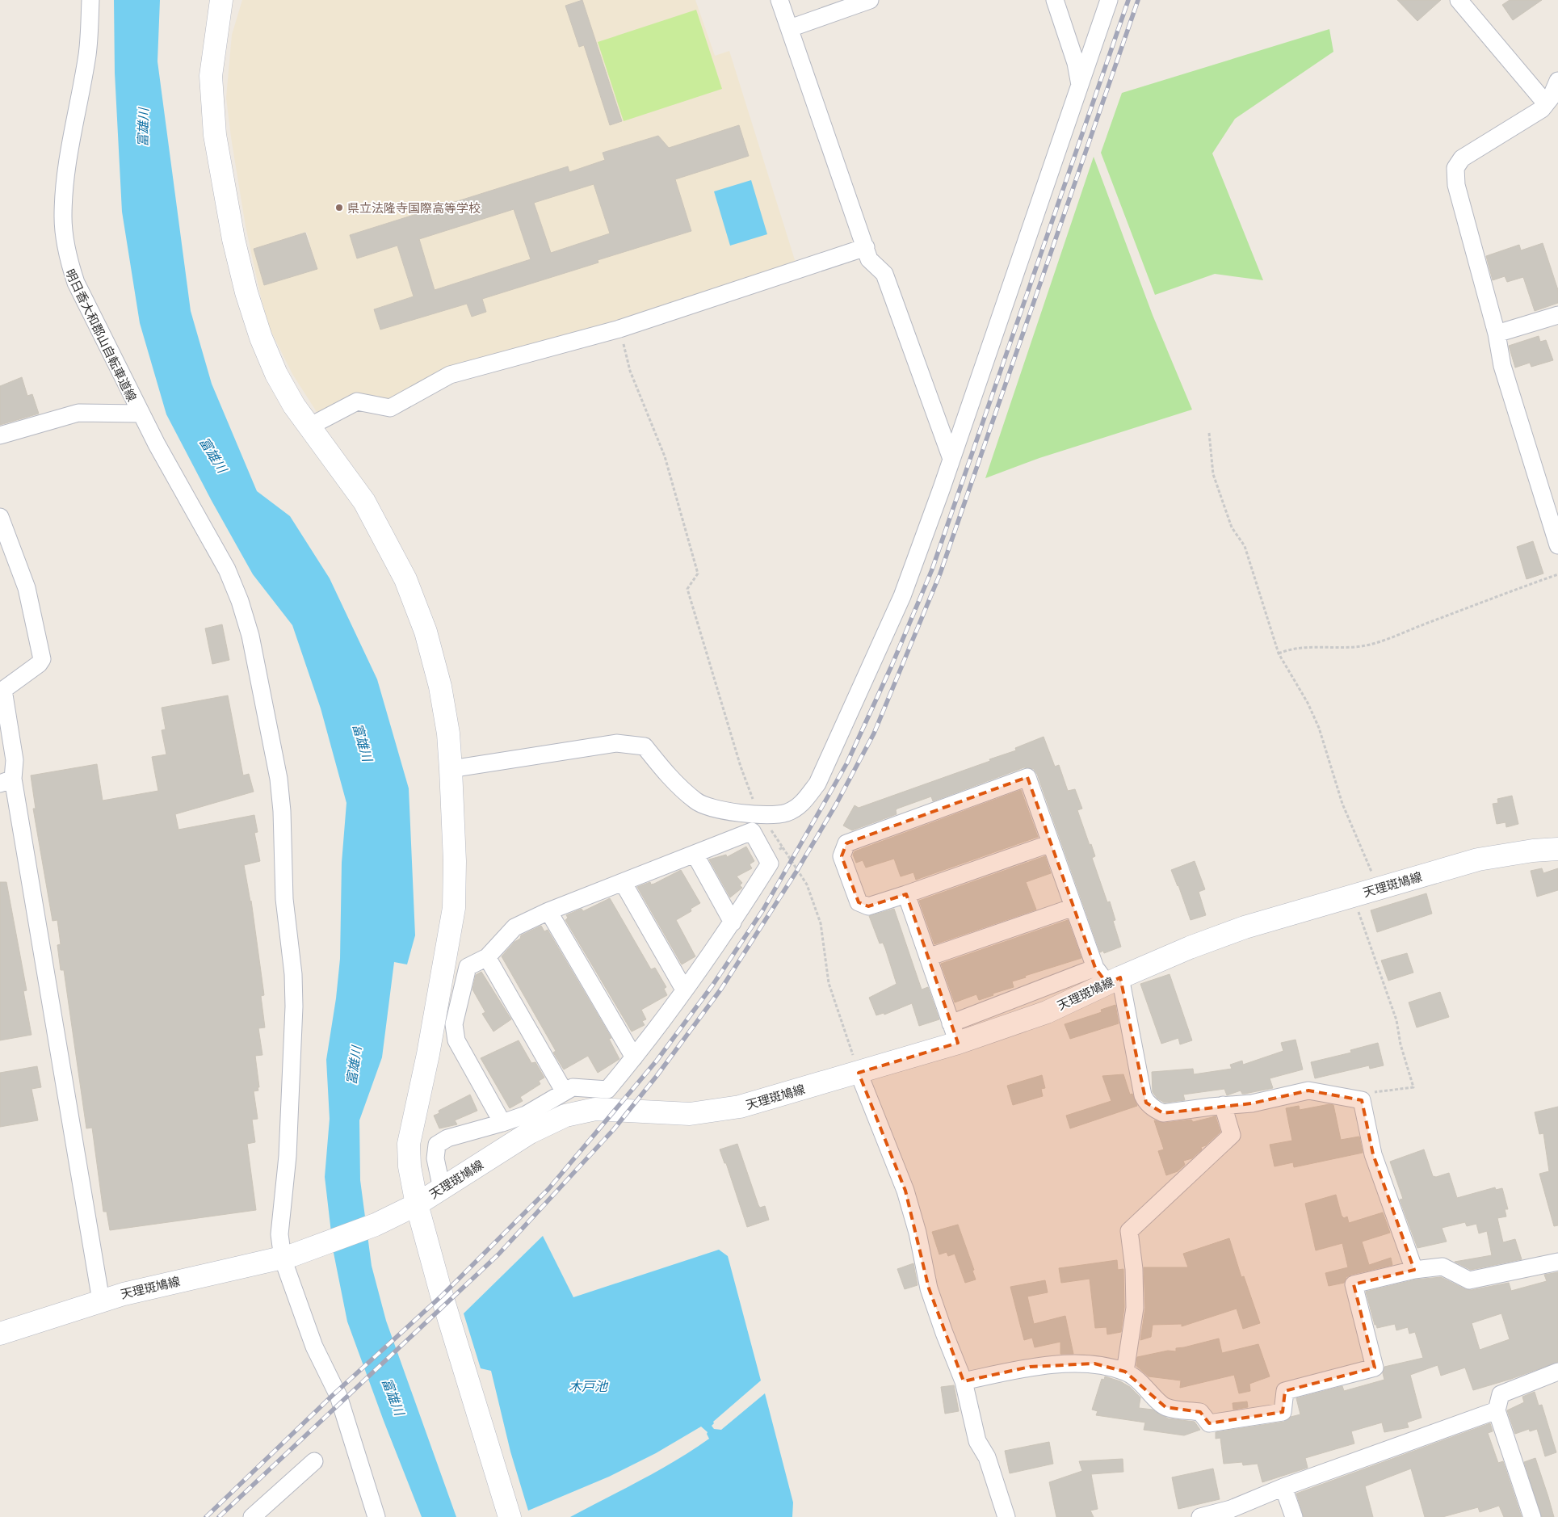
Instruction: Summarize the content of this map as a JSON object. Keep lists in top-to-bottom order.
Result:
{
  "streets": {
    "main road": ["天理斑鳩線"]
  },
  "water": ["富雄川", "木戸池"],
  "places": ["県立法隆寺国際高等学校"]
}
